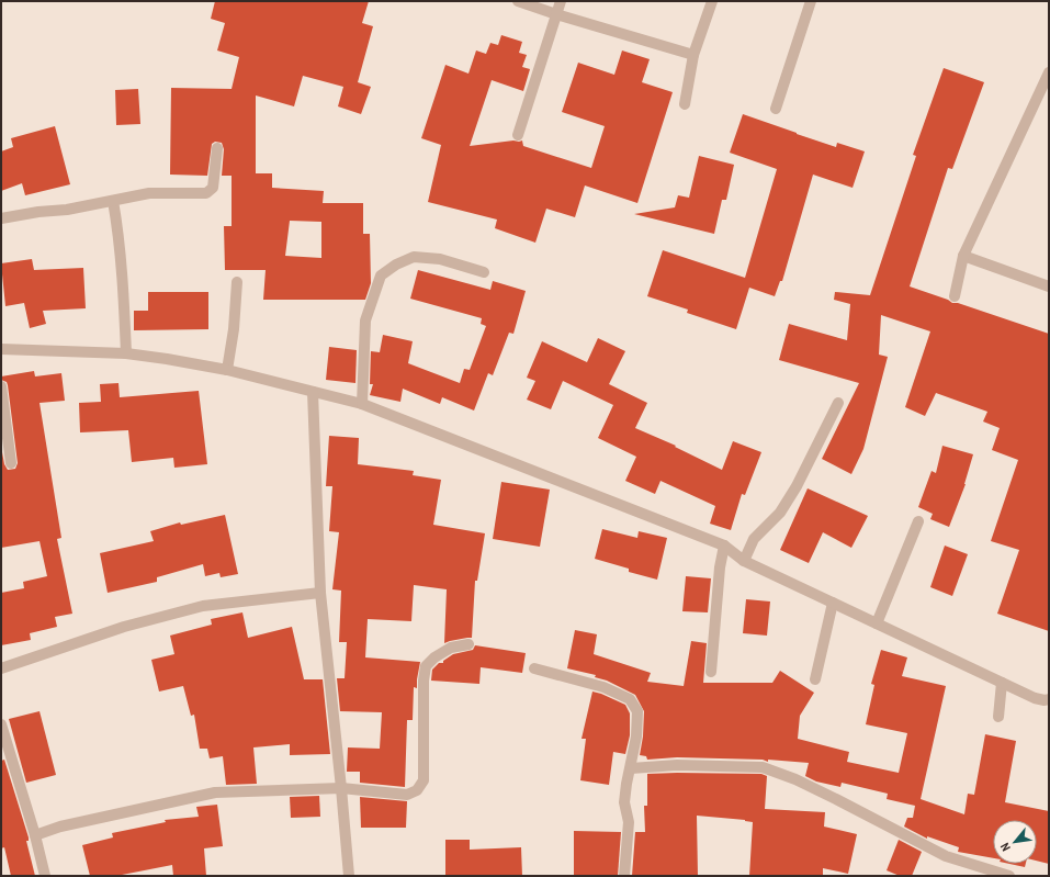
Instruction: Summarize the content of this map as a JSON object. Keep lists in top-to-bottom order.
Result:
{
  "north": "bottom left"
}
